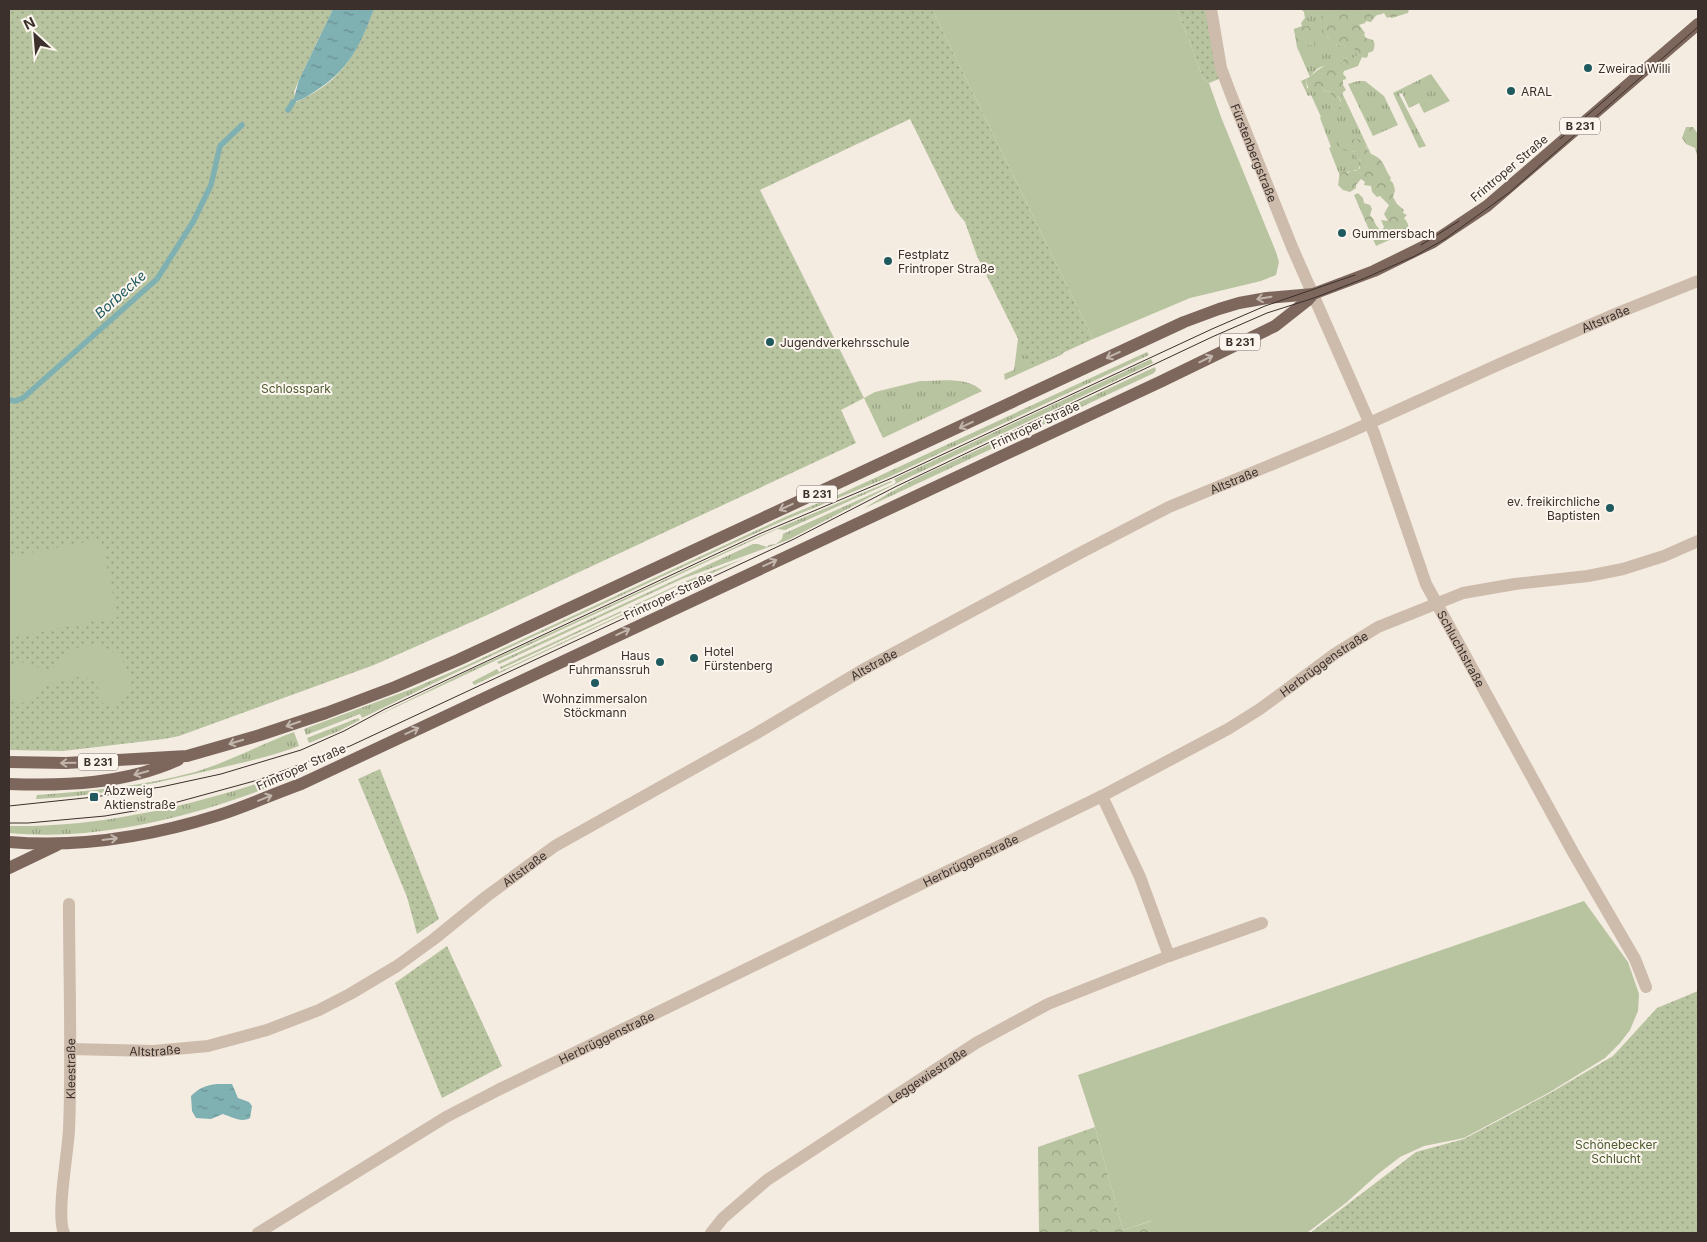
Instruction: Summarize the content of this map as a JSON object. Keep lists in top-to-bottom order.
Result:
{
  "streets": {
    "main road": ["B 231", "Frintroper Straße"],
    "street": [
      "Fürstenbergstraße",
      "Altstraße",
      "Schluchtstraße",
      "Herbrüggenstraße",
      "Kleestraße",
      "Leggewiestraße"
    ]
  },
  "crossings": [
    ["B 231", "Frintroper Straße"],
    ["Fürstenbergstraße", "Frintroper Straße"],
    ["Fürstenbergstraße", "Schluchtstraße"],
    ["Frintroper Straße", "Schluchtstraße"],
    ["Altstraße", "Schluchtstraße"],
    ["Altstraße", "Kleestraße"],
    ["Schluchtstraße", "Herbrüggenstraße"]
  ],
  "water": ["Borbecke"],
  "parks": ["Schlosspark", "Schönebecker Schlucht"],
  "places": {
    "other": [
      "Zweirad Willi",
      "ARAL",
      "Gummersbach",
      "Festplatz Frintroper Straße",
      "Jugendverkehrsschule",
      "ev. freikirchliche Baptisten",
      "Hotel Fürstenberg",
      "Haus Fuhrmanssruh",
      "Wohnzimmersalon Stöckmann"
    ],
    "transit": ["Abzweig Aktienstraße"]
  },
  "north": "top left"
}
